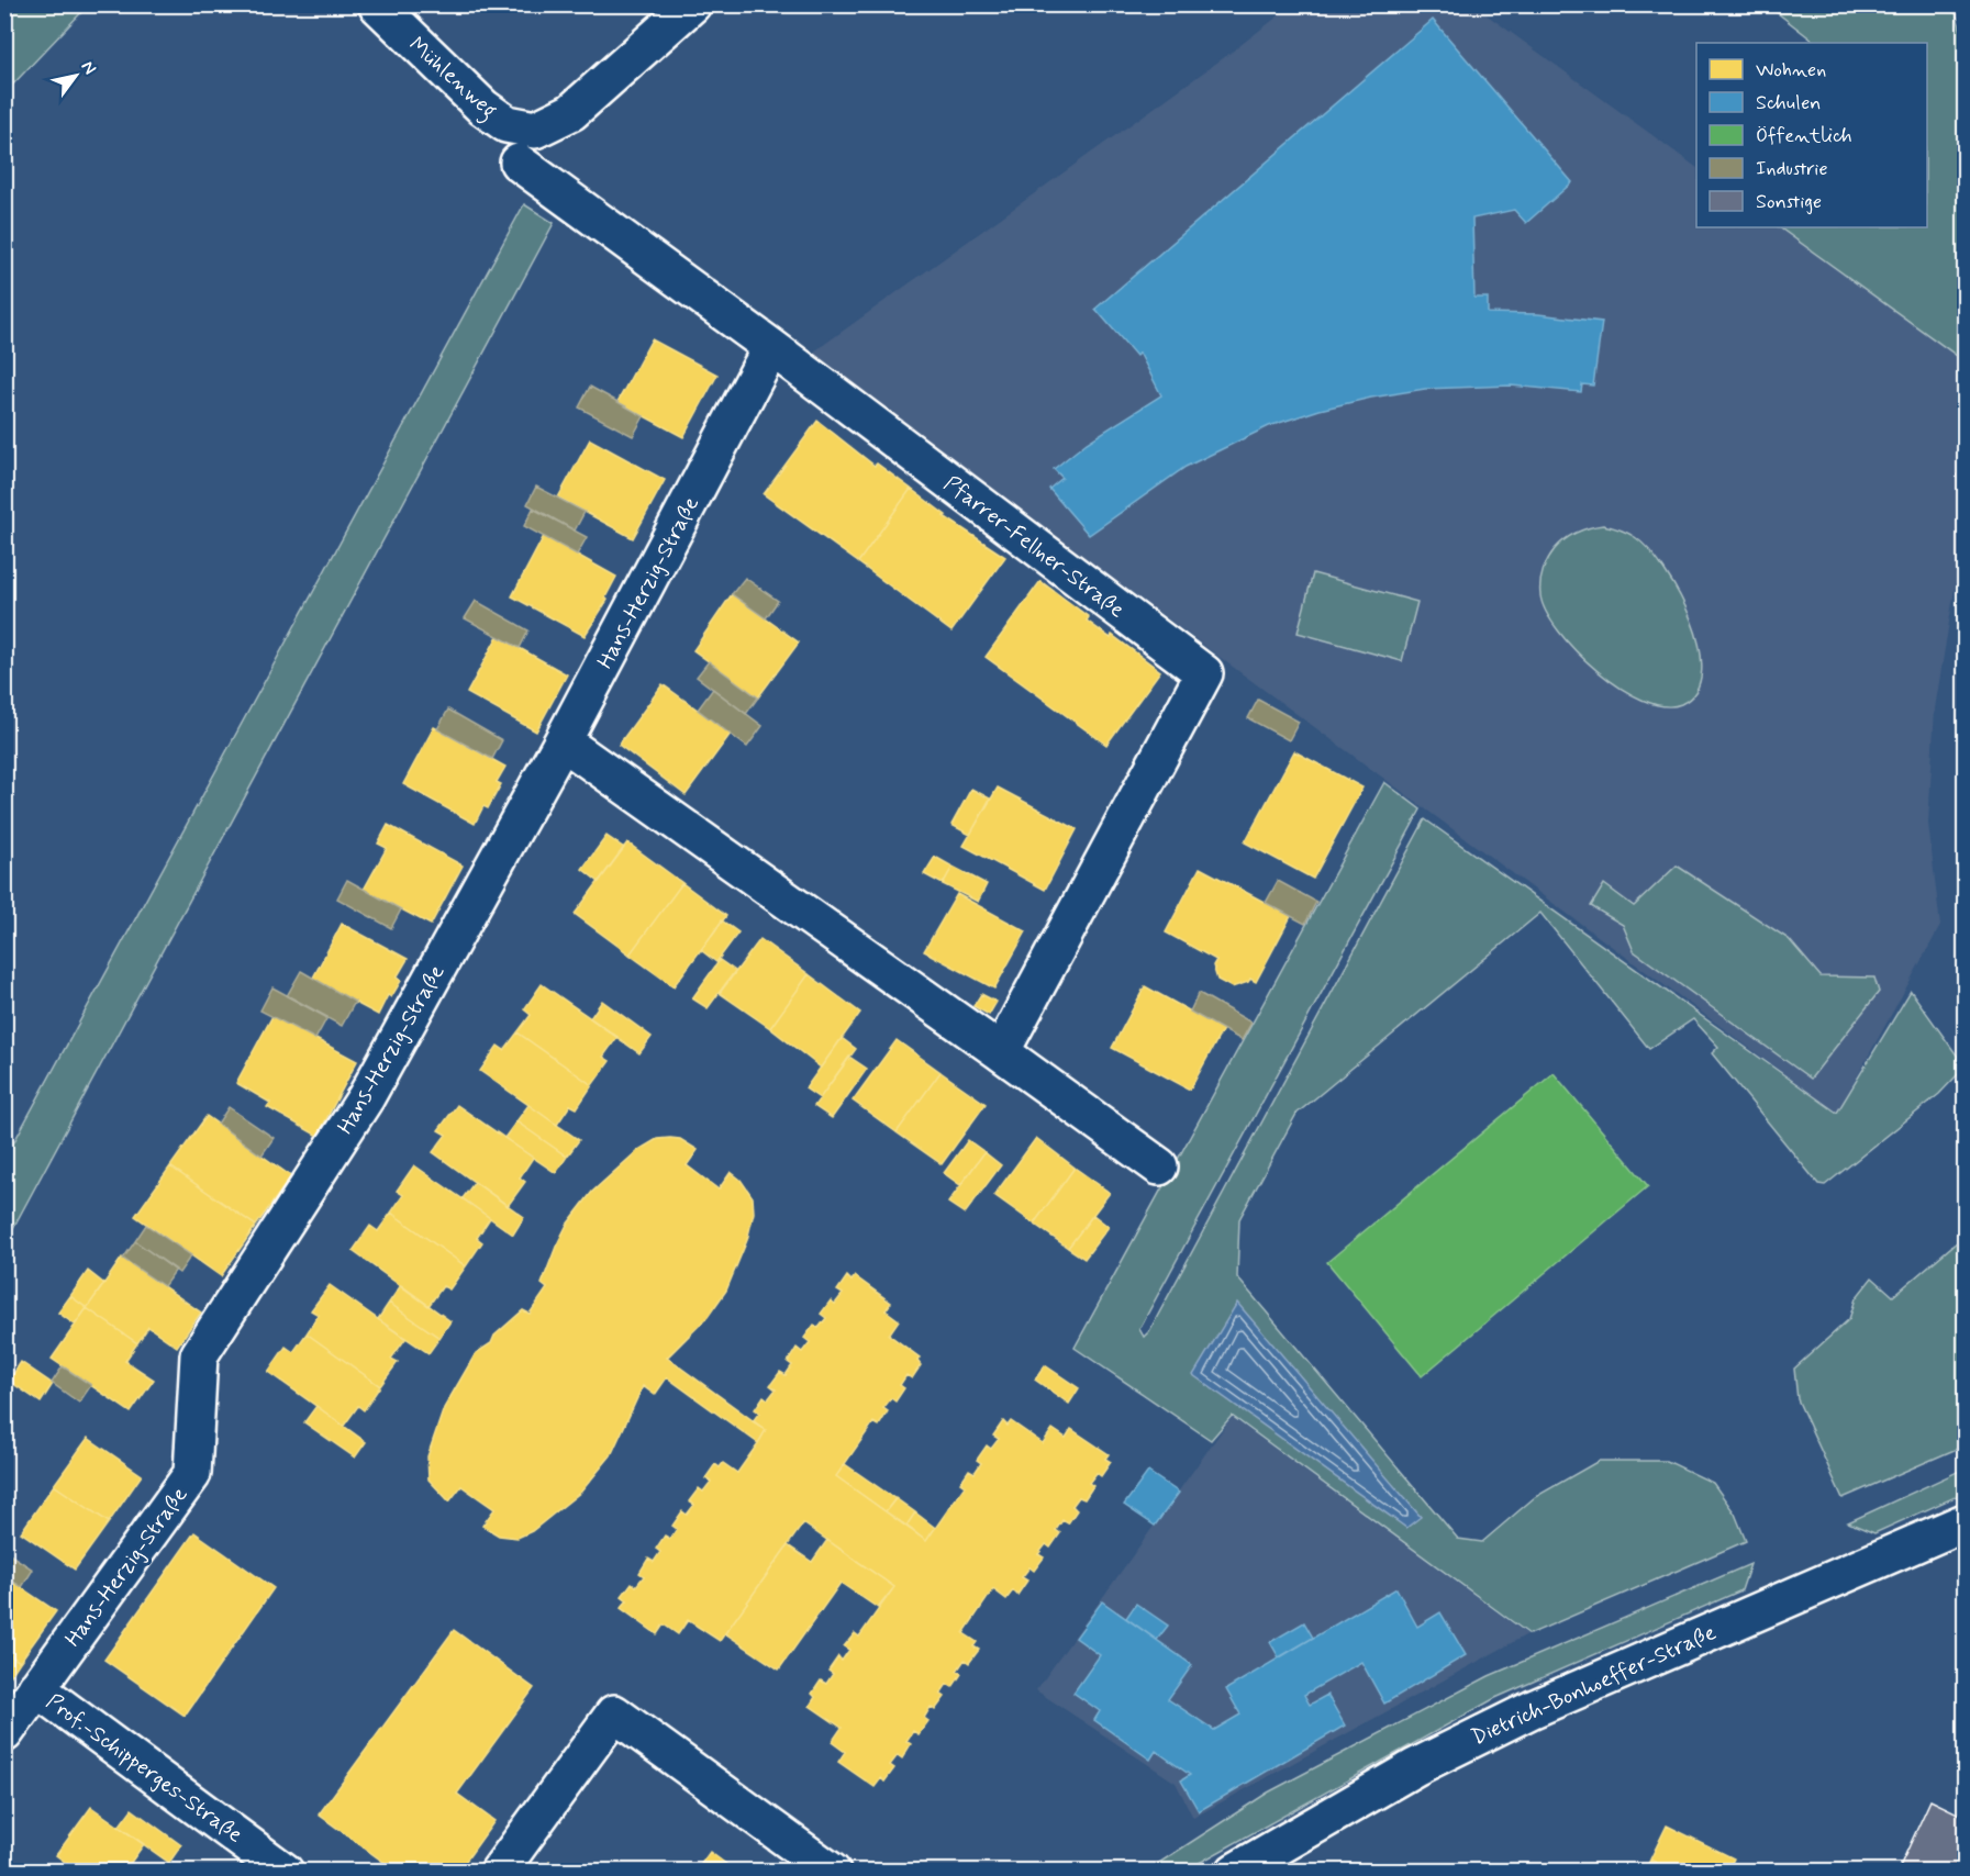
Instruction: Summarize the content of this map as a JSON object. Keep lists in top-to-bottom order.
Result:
{
  "streets": {
    "street": [
      "Mühlenweg",
      "Pfarrer-Fellner-Straße",
      "Hans-Herzig-Straße",
      "Dietrich-Bonhoeffer-Straße",
      "Prof.-Schipperges-Straße"
    ]
  },
  "crossings": [
    ["Pfarrer-Fellner-Straße", "Hans-Herzig-Straße"],
    ["Hans-Herzig-Straße", "Prof.-Schipperges-Straße"]
  ],
  "legend": [
    "Wohnen",
    "Schulen",
    "Öffentlich",
    "Industrie",
    "Sonstige"
  ],
  "north": "top right"
}
